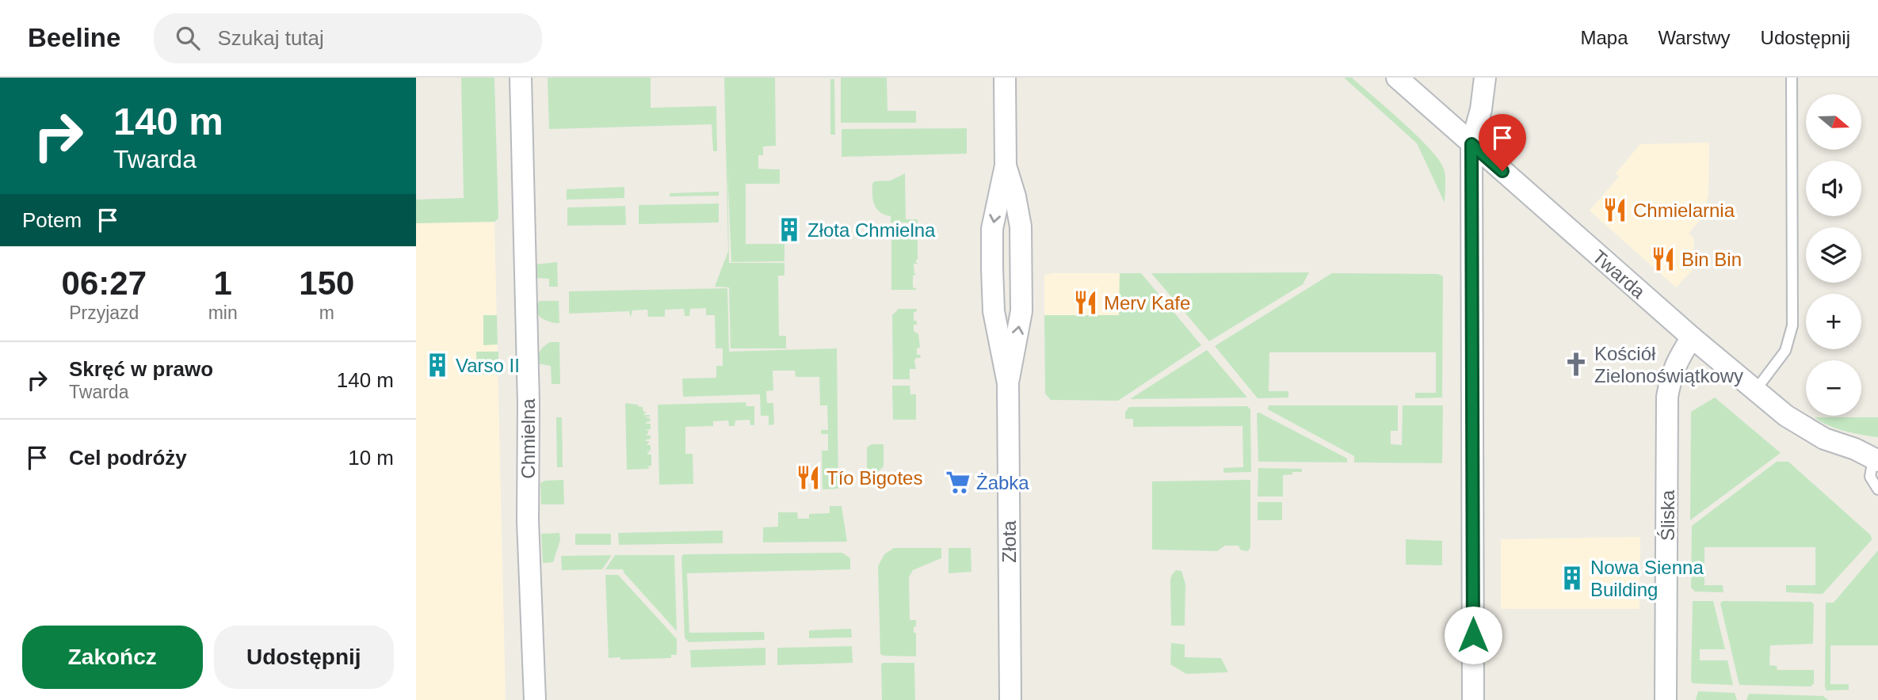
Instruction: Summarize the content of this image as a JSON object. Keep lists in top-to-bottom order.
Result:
{
  "streets": {
    "street": [
      "Twarda",
      "Chmielna",
      "Śliska",
      "Złota"
    ]
  },
  "crossings": [
    ["Twarda", "Śliska"]
  ],
  "places": {
    "restaurant": [
      "Chmielarnia",
      "Bin Bin",
      "Merv Kafe",
      "Tío Bigotes"
    ],
    "building": ["Złota Chmielna", "Varso II", "Nowa Sienna Building"],
    "church": ["Kościół Zielonoświątkowy"],
    "supermarket": ["Żabka"]
  },
  "north": "right",
  "page": {
    "header": "Beeline",
    "search": "Szukaj tutaj",
    "nav": ["Mapa", "Warstwy", "Udostępnij"],
    "turn": ["140 m", "Twarda"],
    "map_buttons": ["+", "−"],
    "then": "Potem",
    "eta": [
      "06:27",
      "Przyjazd",
      "1",
      "min",
      "150",
      "m"
    ],
    "list": [
      {
        "name": "Skręć w prawo",
        "note": "Twarda",
        "value": "140 m"
      },
      {
        "name": "Cel podróży",
        "value": "10 m"
      }
    ],
    "buttons": ["Zakończ", "Udostępnij"]
  }
}
